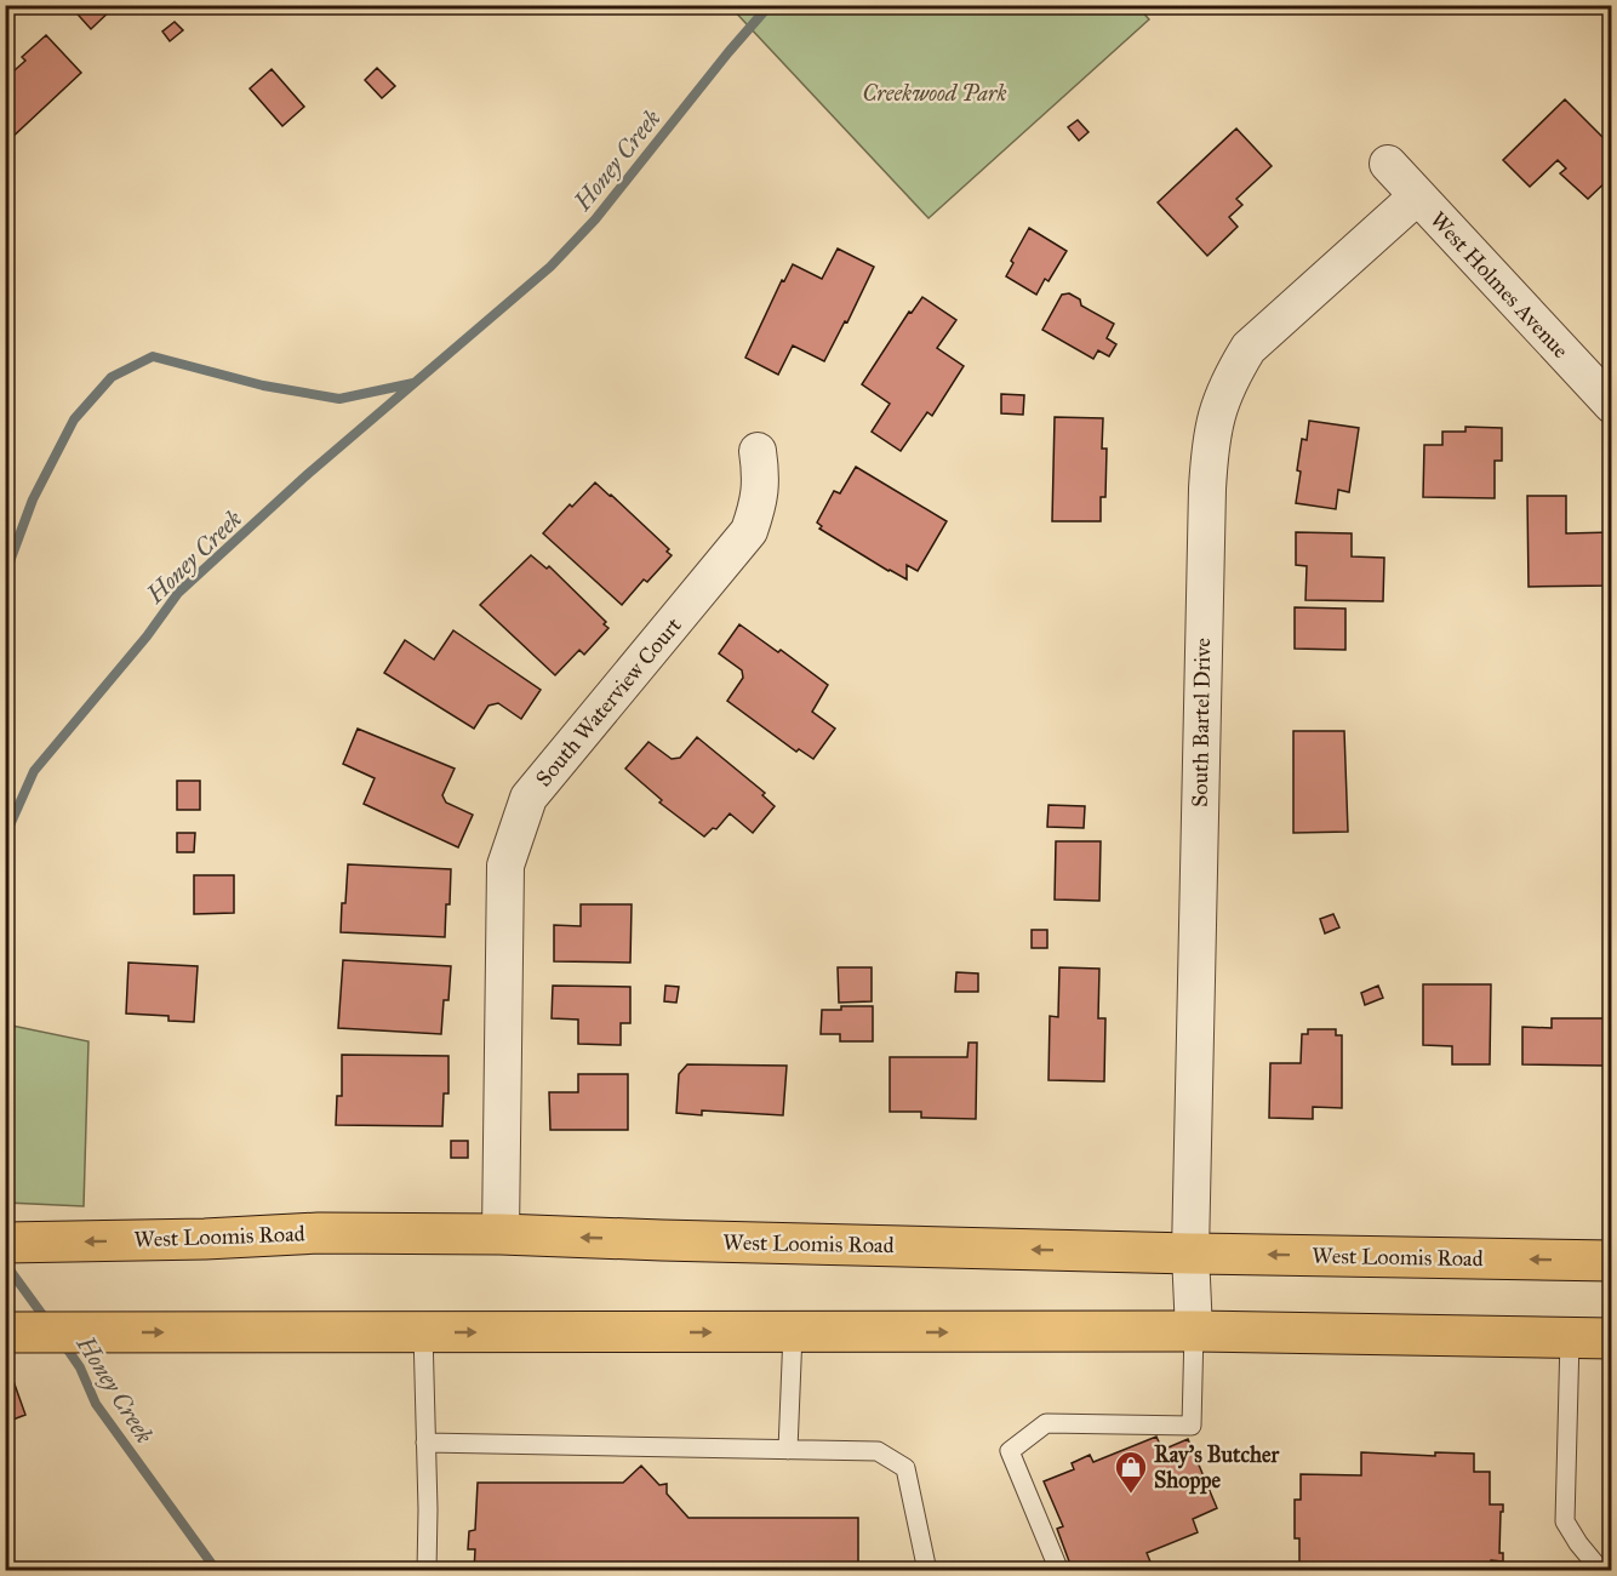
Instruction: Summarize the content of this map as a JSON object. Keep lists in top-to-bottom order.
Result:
{
  "streets": {
    "main road": ["West Loomis Road"],
    "street": ["West Holmes Avenue", "South Waterview Court", "South Bartel Drive"]
  },
  "crossings": [
    ["West Holmes Avenue", "South Bartel Drive"],
    ["South Waterview Court", "West Loomis Road"],
    ["South Bartel Drive", "West Loomis Road"]
  ],
  "water": ["Honey Creek"],
  "parks": ["Creekwood Park"],
  "places": {
    "shop": ["Ray's Butcher Shoppe"]
  }
}
